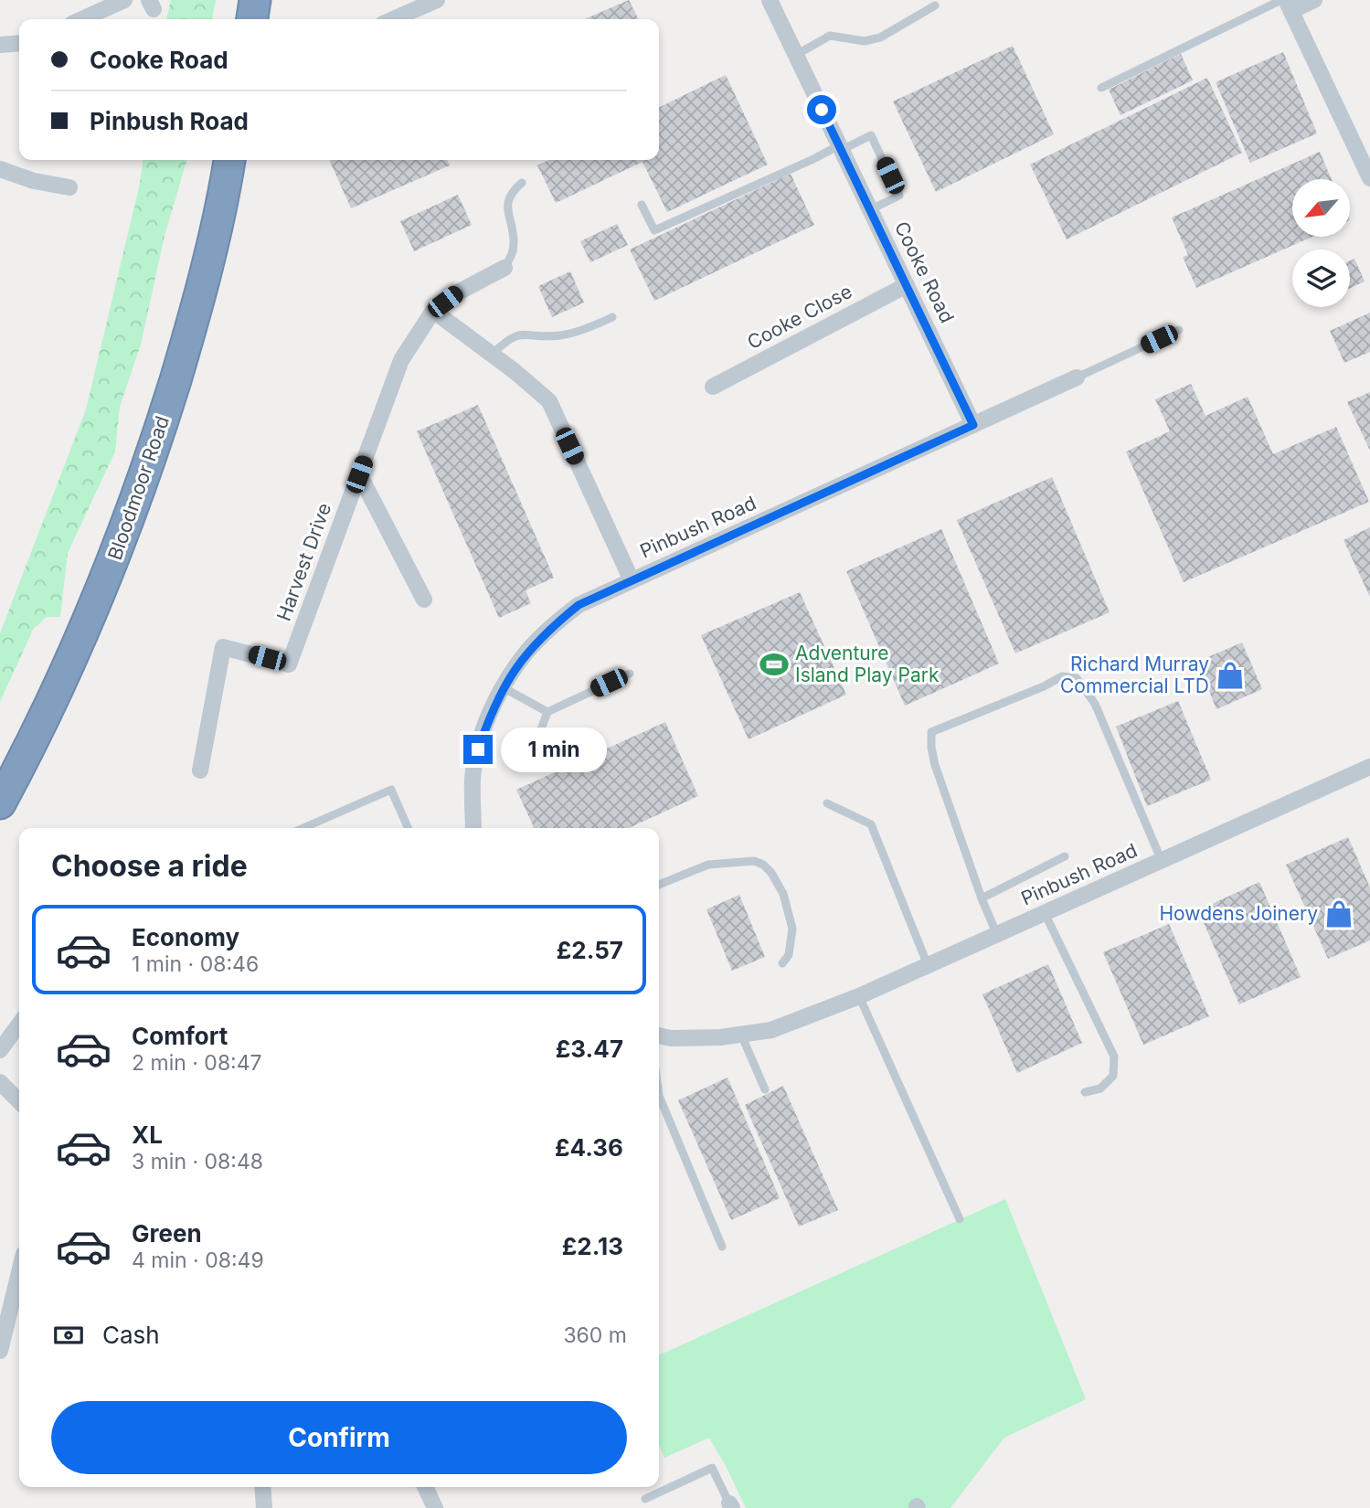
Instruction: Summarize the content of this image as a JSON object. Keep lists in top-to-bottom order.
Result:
{
  "streets": {
    "highway": ["Bloodmoor Road"],
    "street": [
      "Cooke Road",
      "Cooke Close",
      "Pinbush Road",
      "Harvest Drive"
    ]
  },
  "crossings": [
    ["Cooke Road", "Cooke Close"],
    ["Cooke Road", "Pinbush Road"]
  ],
  "places": {
    "sports": ["Adventure Island Play Park"],
    "shop": ["Richard Murray Commercial LTD", "Howdens Joinery"]
  },
  "north": "bottom left",
  "page": {
    "banner": ["Cooke Road", "Pinbush Road"],
    "bubble": "1 min",
    "heading": "Choose a ride",
    "list": [
      {
        "name": "Economy",
        "note": "1 min · 08:46",
        "value": "£2.57"
      },
      {
        "name": "Comfort",
        "note": "2 min · 08:47",
        "value": "£3.47"
      },
      {
        "name": "XL",
        "note": "3 min · 08:48",
        "value": "£4.36"
      },
      {
        "name": "Green",
        "note": "4 min · 08:49",
        "value": "£2.13"
      }
    ],
    "pay": ["Cash", "360 m"],
    "buttons": "Confirm"
  }
}
